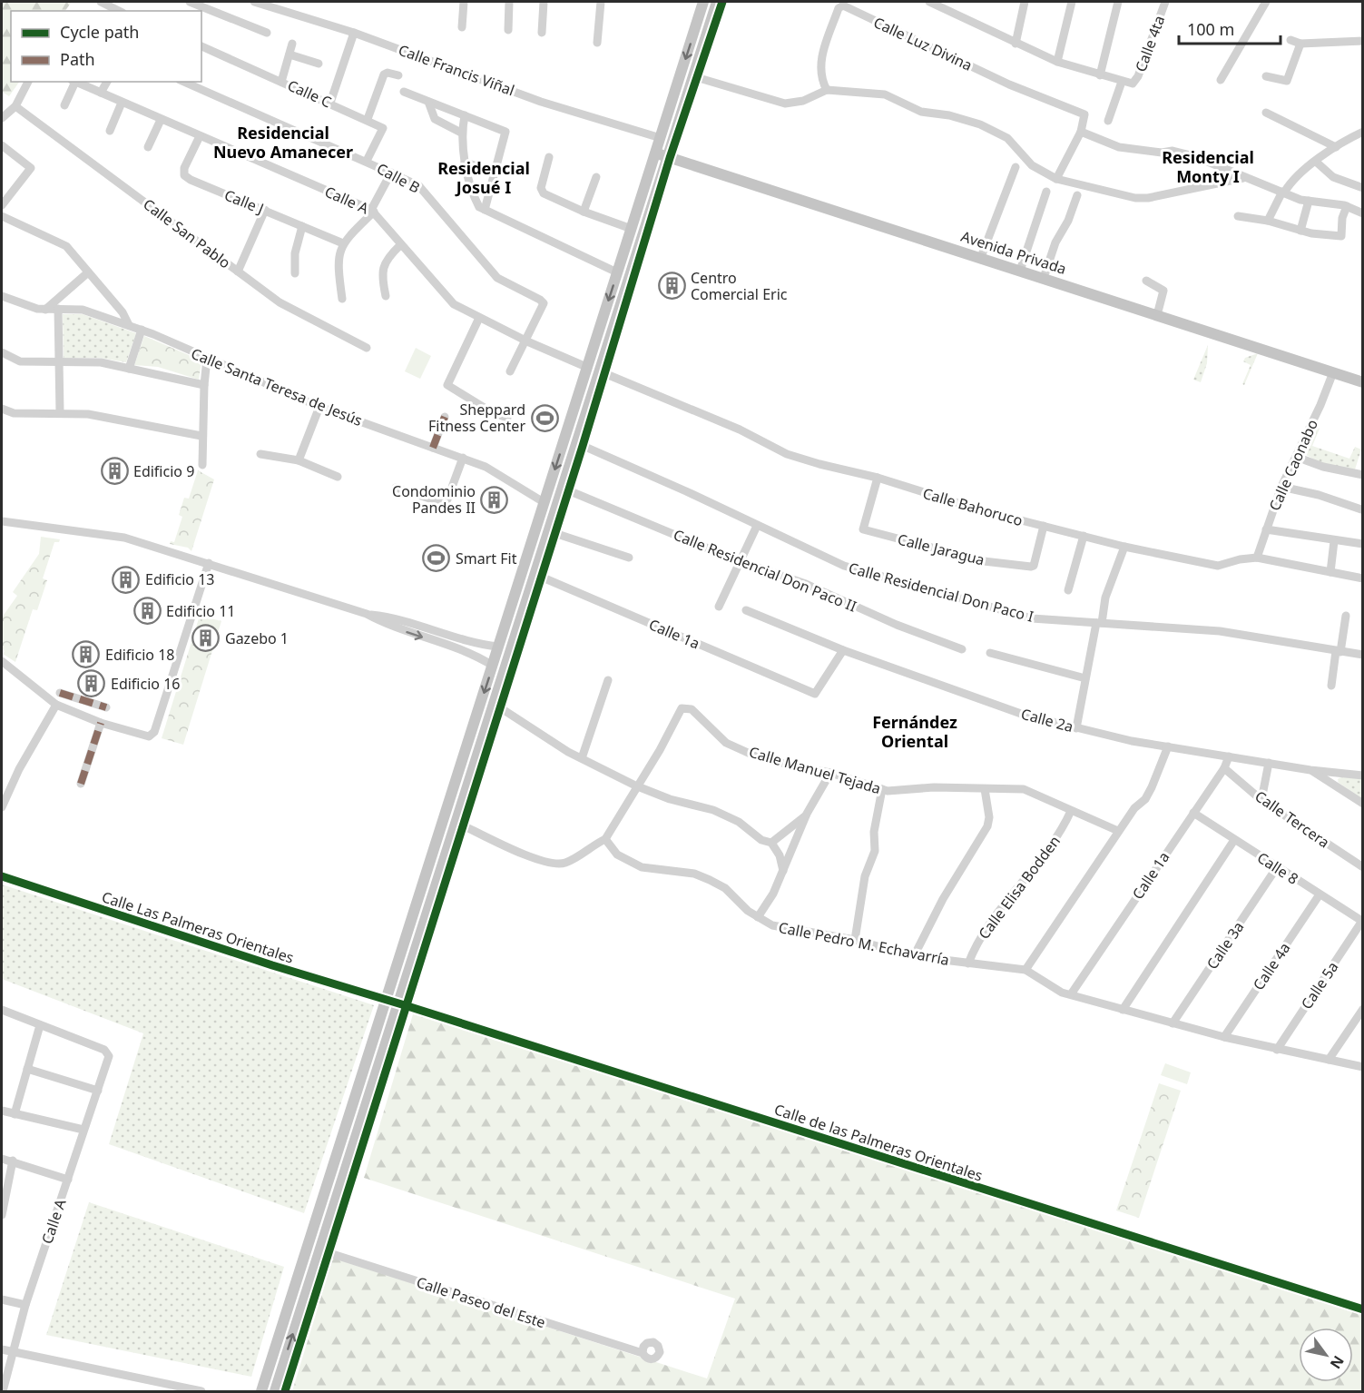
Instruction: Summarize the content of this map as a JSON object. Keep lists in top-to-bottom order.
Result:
{
  "streets": {
    "main road": ["Avenida Privada"],
    "street": [
      "Calle Luz Divina",
      "Calle 4ta",
      "Calle Francis Viñal",
      "Calle C",
      "Calle B",
      "Calle A",
      "Calle J",
      "Calle San Pablo",
      "Calle Santa Teresa de Jesús",
      "Calle Caonabo",
      "Calle Bahoruco",
      "Calle Jaragua",
      "Calle Residencial Don Paco II",
      "Calle Residencial Don Paco I",
      "Calle 1a",
      "Calle 2a",
      "Calle Manuel Tejada",
      "Calle Tercera",
      "Calle 8",
      "Calle Elisa Bodden",
      "Calle Las Palmeras Orientales",
      "Calle Pedro M. Echavarría",
      "Calle 3a",
      "Calle 4a",
      "Calle 5a",
      "Calle de las Palmeras Orientales",
      "Calle Paseo del Este"
    ]
  },
  "crossings": [
    ["Calle C", "Calle B"],
    ["Calle B", "Calle A"],
    ["Calle A", "Calle J"],
    ["Avenida Privada", "Calle Caonabo"],
    ["Calle Caonabo", "Calle Bahoruco"],
    ["Calle Bahoruco", "Calle Jaragua"],
    ["Calle 1a", "Calle 2a"],
    ["Calle 1a", "Calle Tercera"],
    ["Calle 1a", "Calle 8"],
    ["Calle 1a", "Calle Pedro M. Echavarría"],
    ["Calle Manuel Tejada", "Calle Elisa Bodden"],
    ["Calle 8", "Calle 3a"],
    ["Calle 8", "Calle 4a"],
    ["Calle 8", "Calle 5a"],
    ["Calle Elisa Bodden", "Calle Pedro M. Echavarría"],
    ["Calle Las Palmeras Orientales", "Calle de las Palmeras Orientales"],
    ["Calle Pedro M. Echavarría", "Calle 3a"],
    ["Calle Pedro M. Echavarría", "Calle 4a"],
    ["Calle Pedro M. Echavarría", "Calle 5a"]
  ],
  "districts": [
    "Residencial Nuevo Amanecer",
    "Residencial Monty I",
    "Residencial Josué I",
    "Fernández Oriental"
  ],
  "places": {
    "building": [
      "Centro Comercial Eric",
      "Edificio 9",
      "Condominio Pandes II",
      "Edificio 13",
      "Edificio 11",
      "Gazebo 1",
      "Edificio 18",
      "Edificio 16"
    ],
    "sports": ["Sheppard Fitness Center", "Smart Fit"]
  },
  "legend": ["Cycle path", "Path"],
  "scale_bar": "100 m",
  "north": "bottom right"
}
